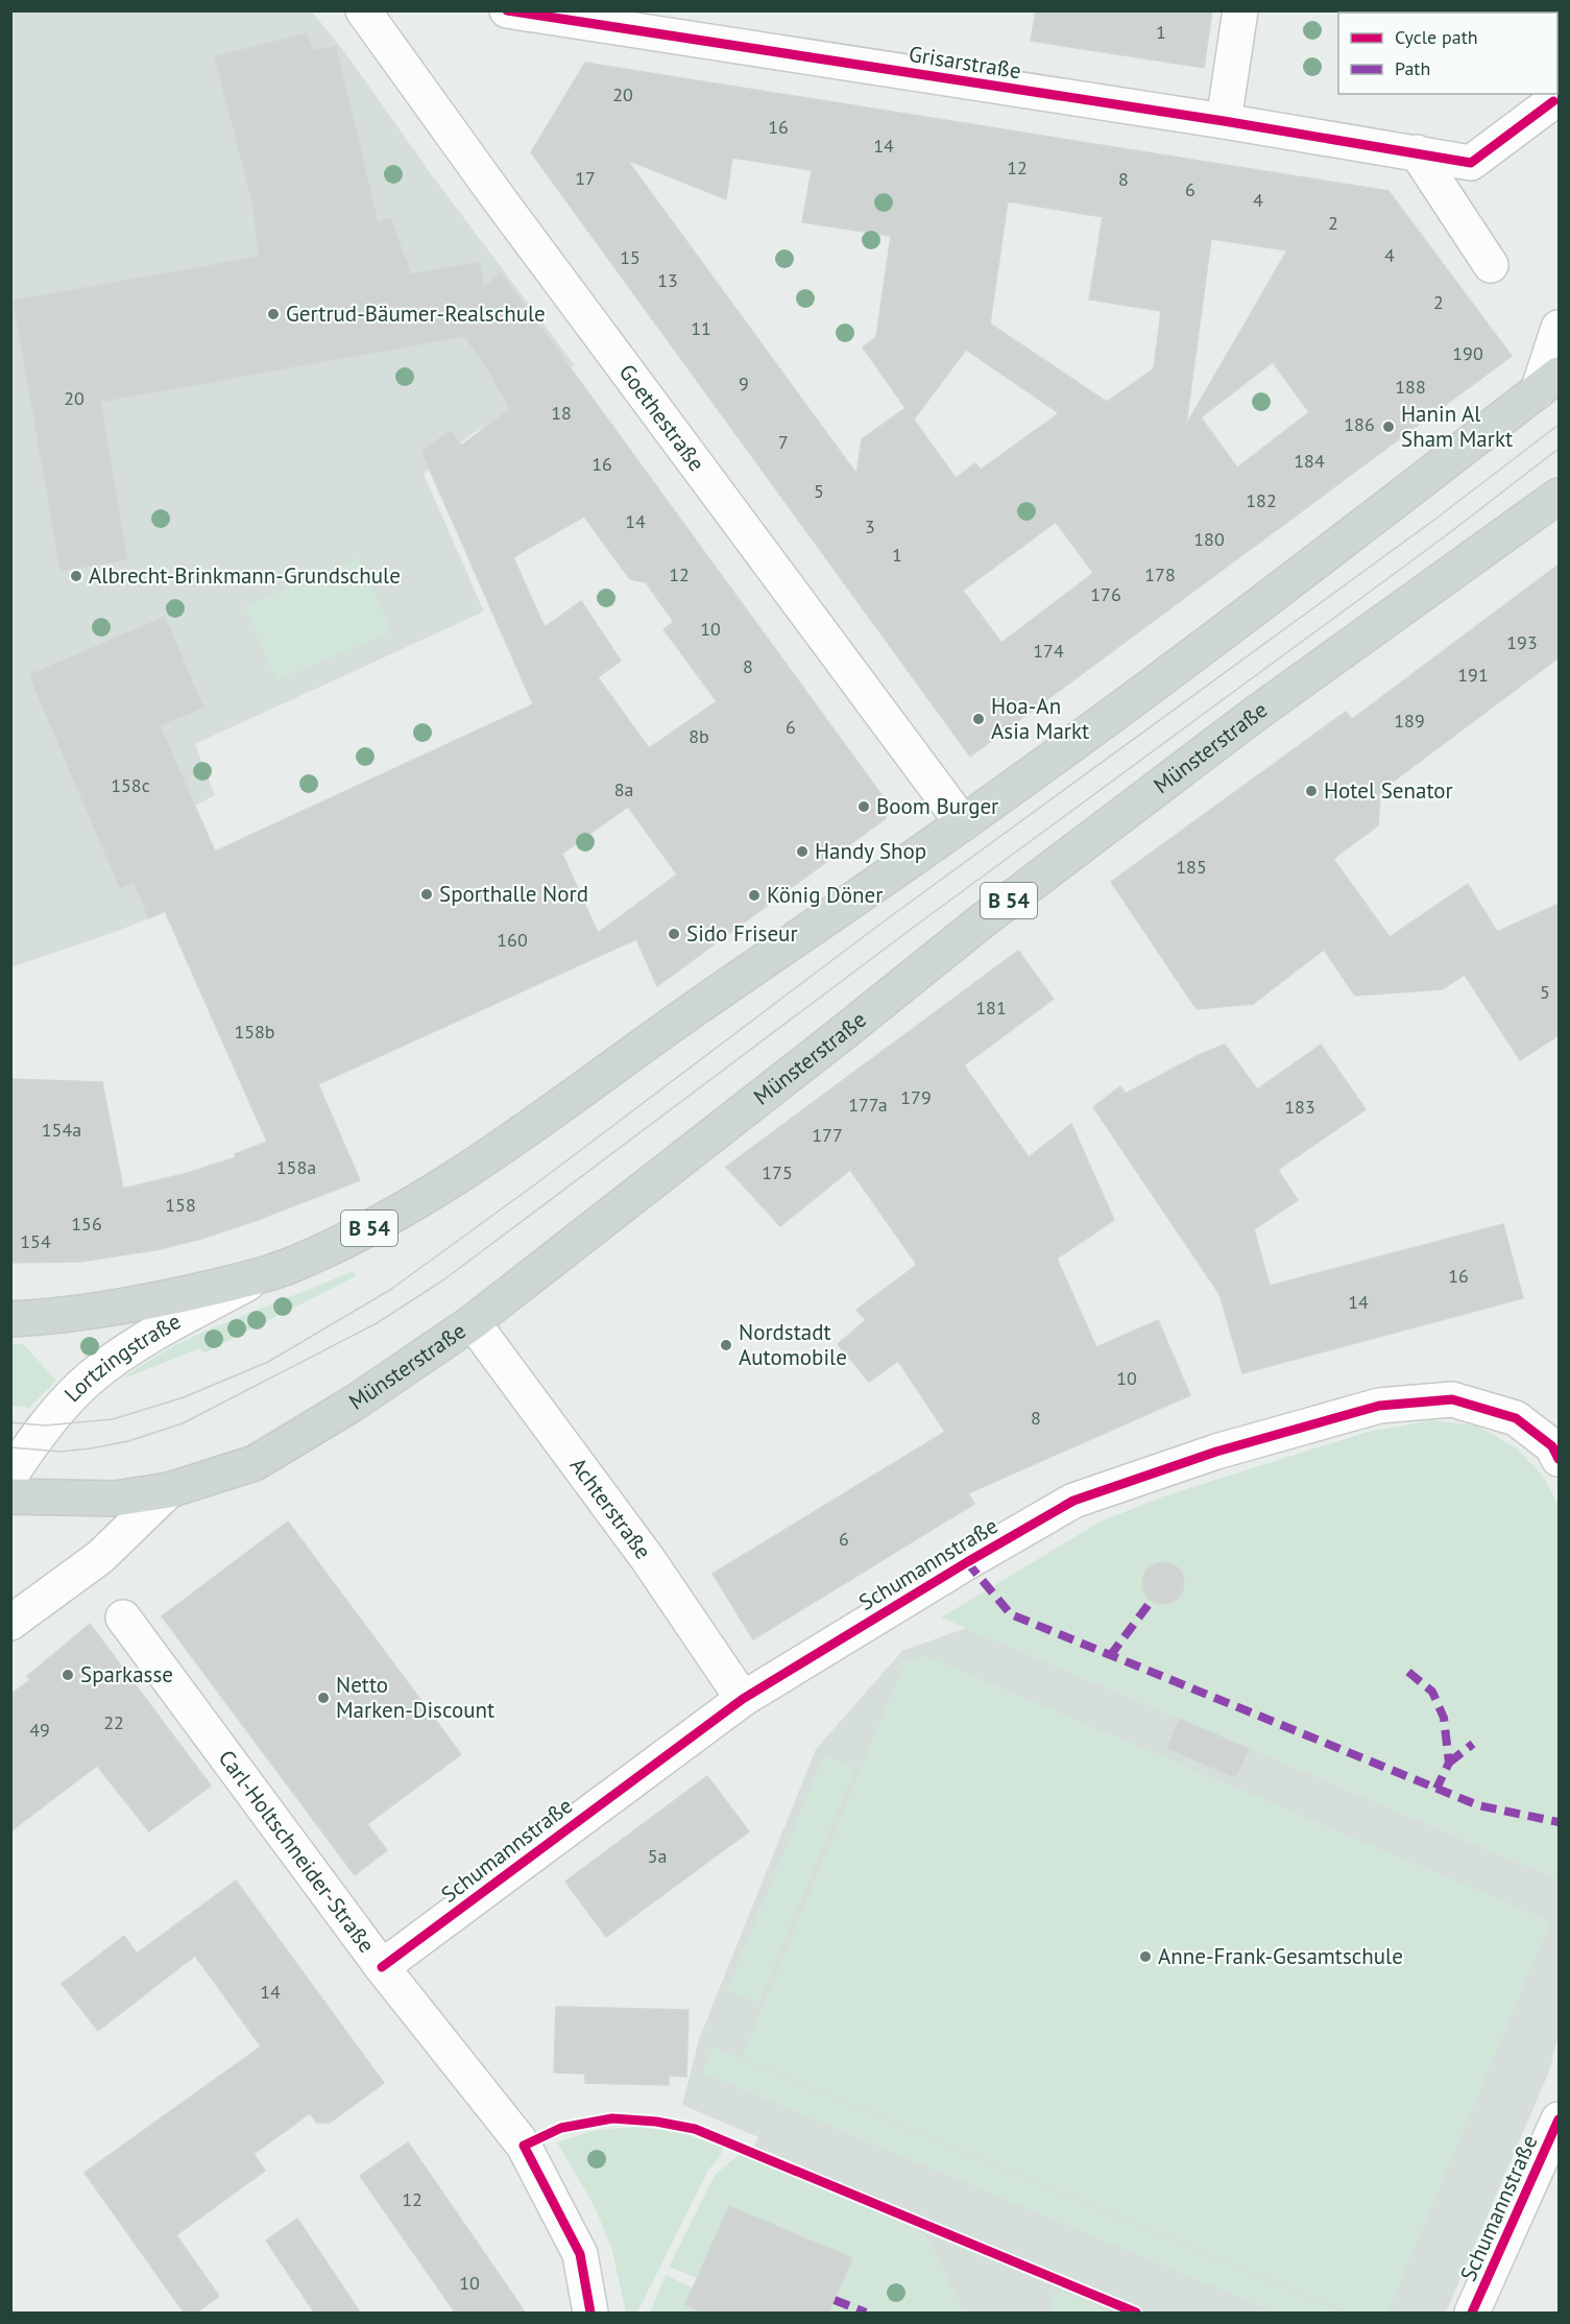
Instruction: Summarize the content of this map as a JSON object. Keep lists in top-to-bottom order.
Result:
{
  "streets": {
    "main road": ["Münsterstraße", "B 54"],
    "street": [
      "Grisarstraße",
      "Goethestraße",
      "Lortzingstraße",
      "Achterstraße",
      "Schumannstraße",
      "Carl-Holtschneider-Straße"
    ]
  },
  "crossings": [
    ["Goethestraße", "B 54"],
    ["Münsterstraße", "Achterstraße"],
    ["B 54", "Lortzingstraße"],
    ["Achterstraße", "Schumannstraße"],
    ["Schumannstraße", "Carl-Holtschneider-Straße"]
  ],
  "places": [
    "Gertrud-Bäumer-Realschule",
    "Hanin Al Sham Markt",
    "Albrecht-Brinkmann-Grundschule",
    "Hoa-An Asia Markt",
    "Hotel Senator",
    "Boom Burger",
    "Handy Shop",
    "Sporthalle Nord",
    "König Döner",
    "Sido Friseur",
    "Nordstadt Automobile",
    "Sparkasse",
    "Netto Marken-Discount",
    "Anne-Frank-Gesamtschule"
  ],
  "house_numbers": [
    "1",
    "20",
    "16",
    "14",
    "12",
    "17",
    "8",
    "6",
    "4",
    "2",
    "4",
    "15",
    "13",
    "2",
    "11",
    "190",
    "9",
    "188",
    "20",
    "18",
    "186",
    "7",
    "184",
    "16",
    "5",
    "182",
    "14",
    "3",
    "180",
    "1",
    "12",
    "178",
    "176",
    "10",
    "193",
    "174",
    "8",
    "191",
    "189",
    "6",
    "8b",
    "158c",
    "8a",
    "185",
    "160",
    "5",
    "181",
    "158b",
    "179",
    "177a",
    "183",
    "154a",
    "177",
    "158a",
    "175",
    "158",
    "156",
    "154",
    "16",
    "14",
    "10",
    "8",
    "6",
    "22",
    "49",
    "5a",
    "14",
    "12",
    "10"
  ],
  "legend": ["Cycle path", "Path"]
}
